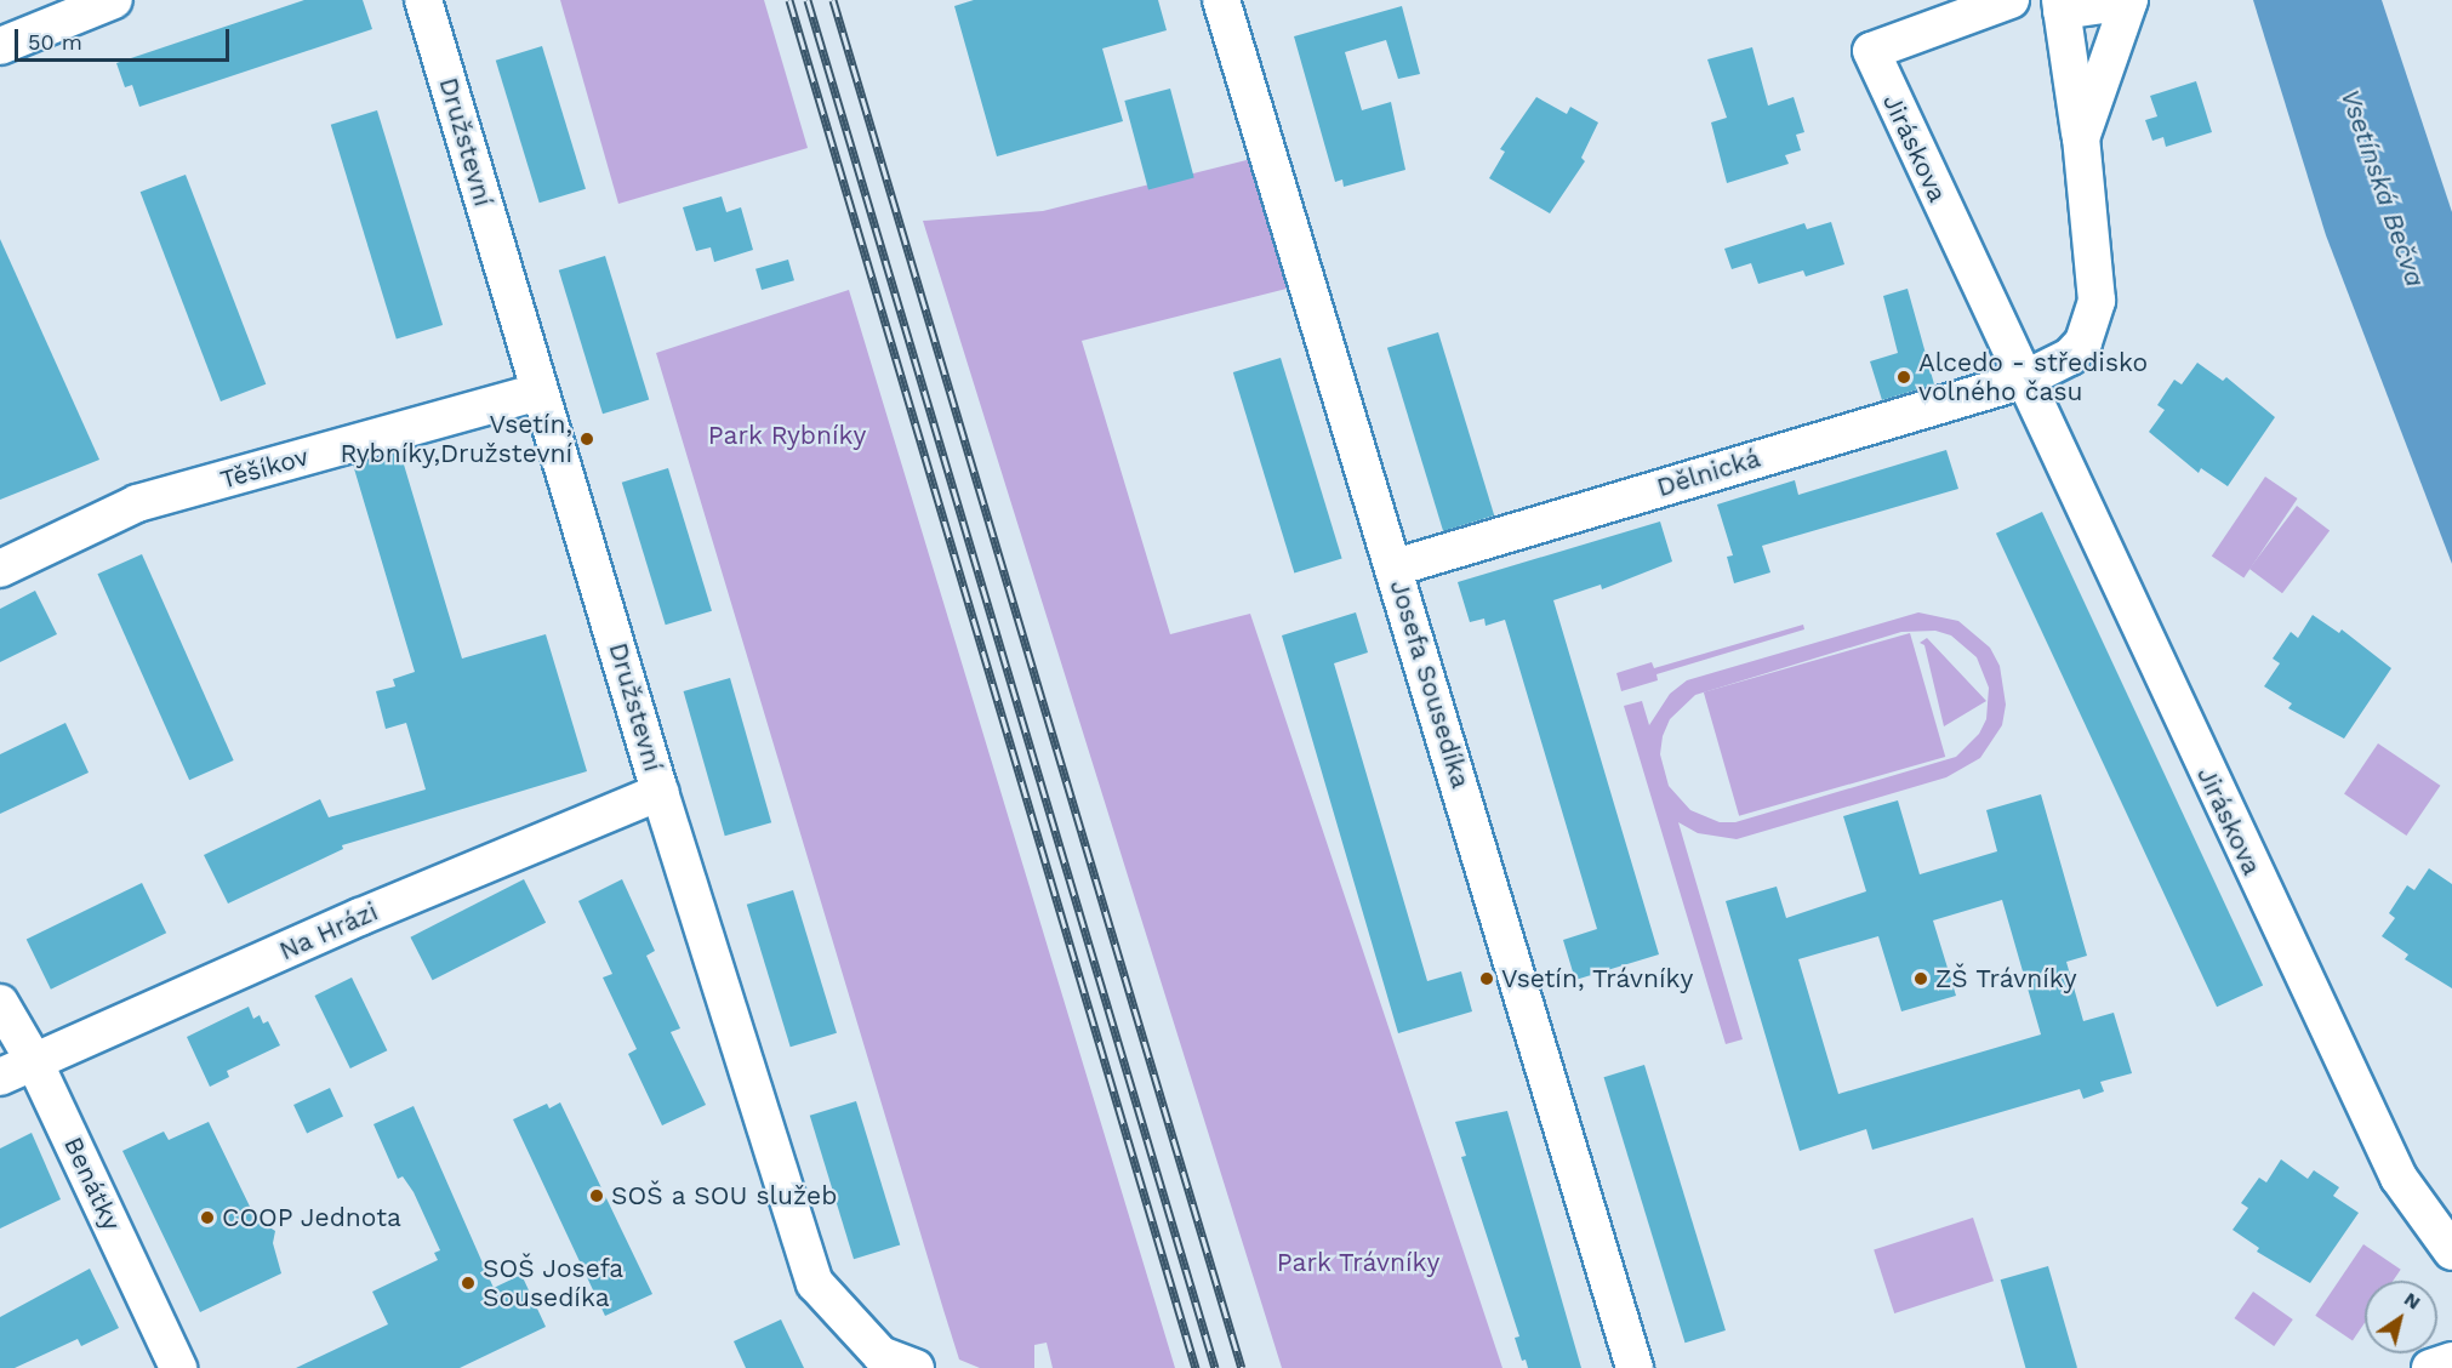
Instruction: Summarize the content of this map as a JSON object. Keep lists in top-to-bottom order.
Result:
{
  "streets": {
    "street": [
      "Družstevní",
      "Jiráskova",
      "Těšíkov",
      "Dělnická",
      "Josefa Sousedíka",
      "Na Hrázi",
      "Benátky"
    ]
  },
  "crossings": [
    ["Družstevní", "Těšíkov"],
    ["Družstevní", "Na Hrázi"],
    ["Jiráskova", "Dělnická"],
    ["Dělnická", "Josefa Sousedíka"],
    ["Na Hrázi", "Benátky"]
  ],
  "water": ["Vsetínská Bečva"],
  "parks": ["Park Rybníky", "Park Trávníky"],
  "places": [
    "Alcedo - středisko volného času",
    "Vsetín, Rybníky,Družstevní",
    "Vsetín, Trávníky",
    "ZŠ Trávníky",
    "SOŠ a SOU služeb",
    "COOP Jednota",
    "SOŠ Josefa Sousedíka"
  ],
  "scale_bar": "50 m",
  "north": "top right"
}
